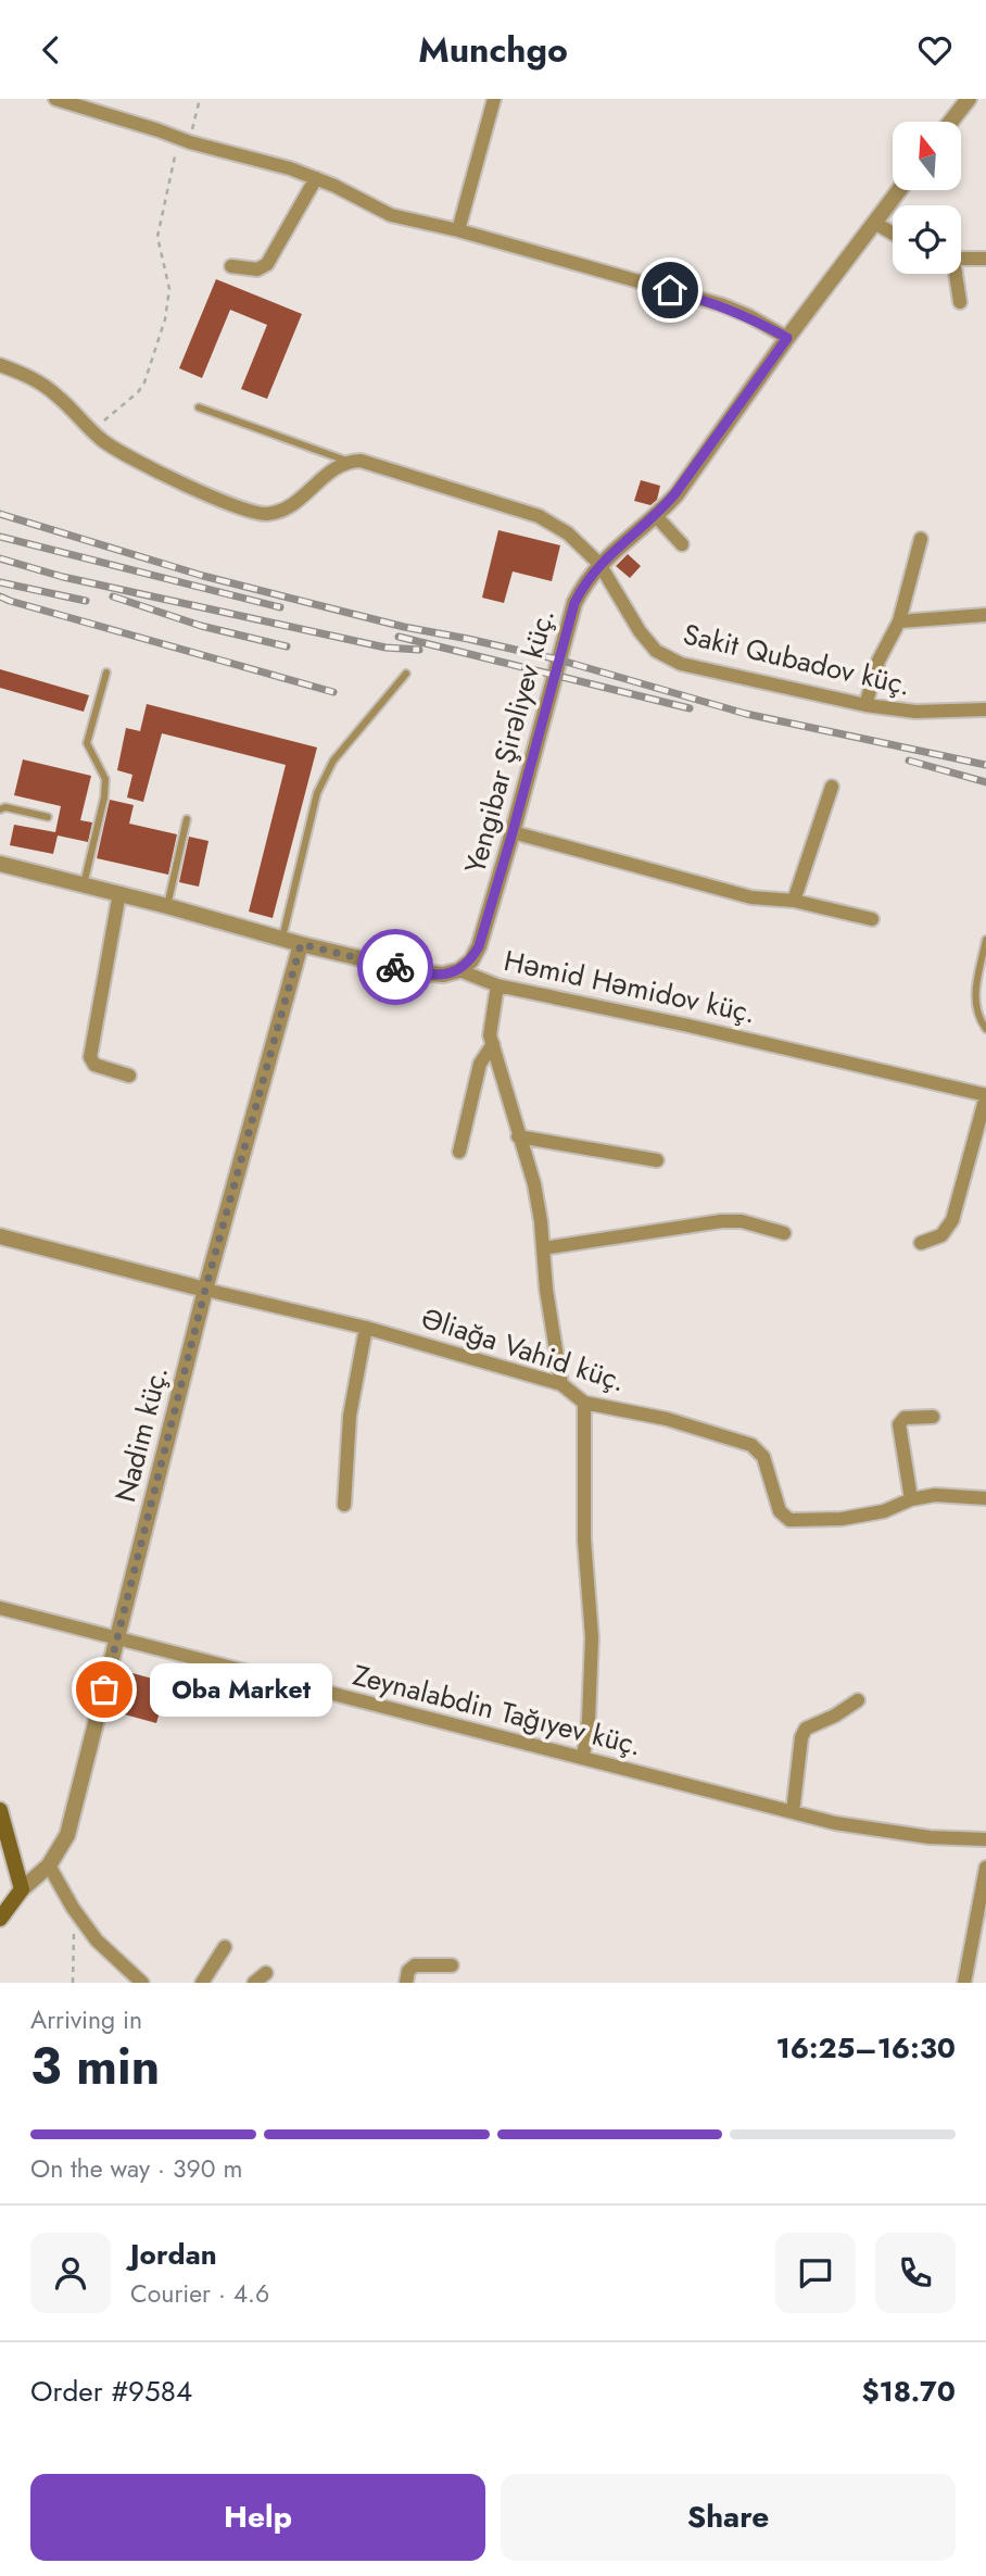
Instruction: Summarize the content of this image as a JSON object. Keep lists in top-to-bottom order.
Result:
{
  "streets": {
    "main road": ["Nadim küç."],
    "street": [
      "Sakit Qubadov küç.",
      "Yengibar Şirəliyev küç.",
      "Həmid Həmidov küç.",
      "Əliağa Vahid küç.",
      "Zeynalabdin Tağıyev küç."
    ]
  },
  "crossings": [
    ["Sakit Qubadov küç.", "Yengibar Şirəliyev küç."],
    ["Yengibar Şirəliyev küç.", "Həmid Həmidov küç."],
    ["Həmid Həmidov küç.", "Nadim küç."],
    ["Əliağa Vahid küç.", "Nadim küç."],
    ["Nadim küç.", "Zeynalabdin Tağıyev küç."]
  ],
  "places": ["Oba Market"],
  "north": "top",
  "page": {
    "header": "Munchgo",
    "bubble": "Oba Market",
    "heading": ["3 min", "Arriving in", "16:25–16:30"],
    "panel": [
      "Jordan",
      "Courier · 4.6",
      "Order #9584",
      "$18.70"
    ],
    "bar": "On the way · 390 m",
    "buttons": ["Help", "Share"]
  }
}
